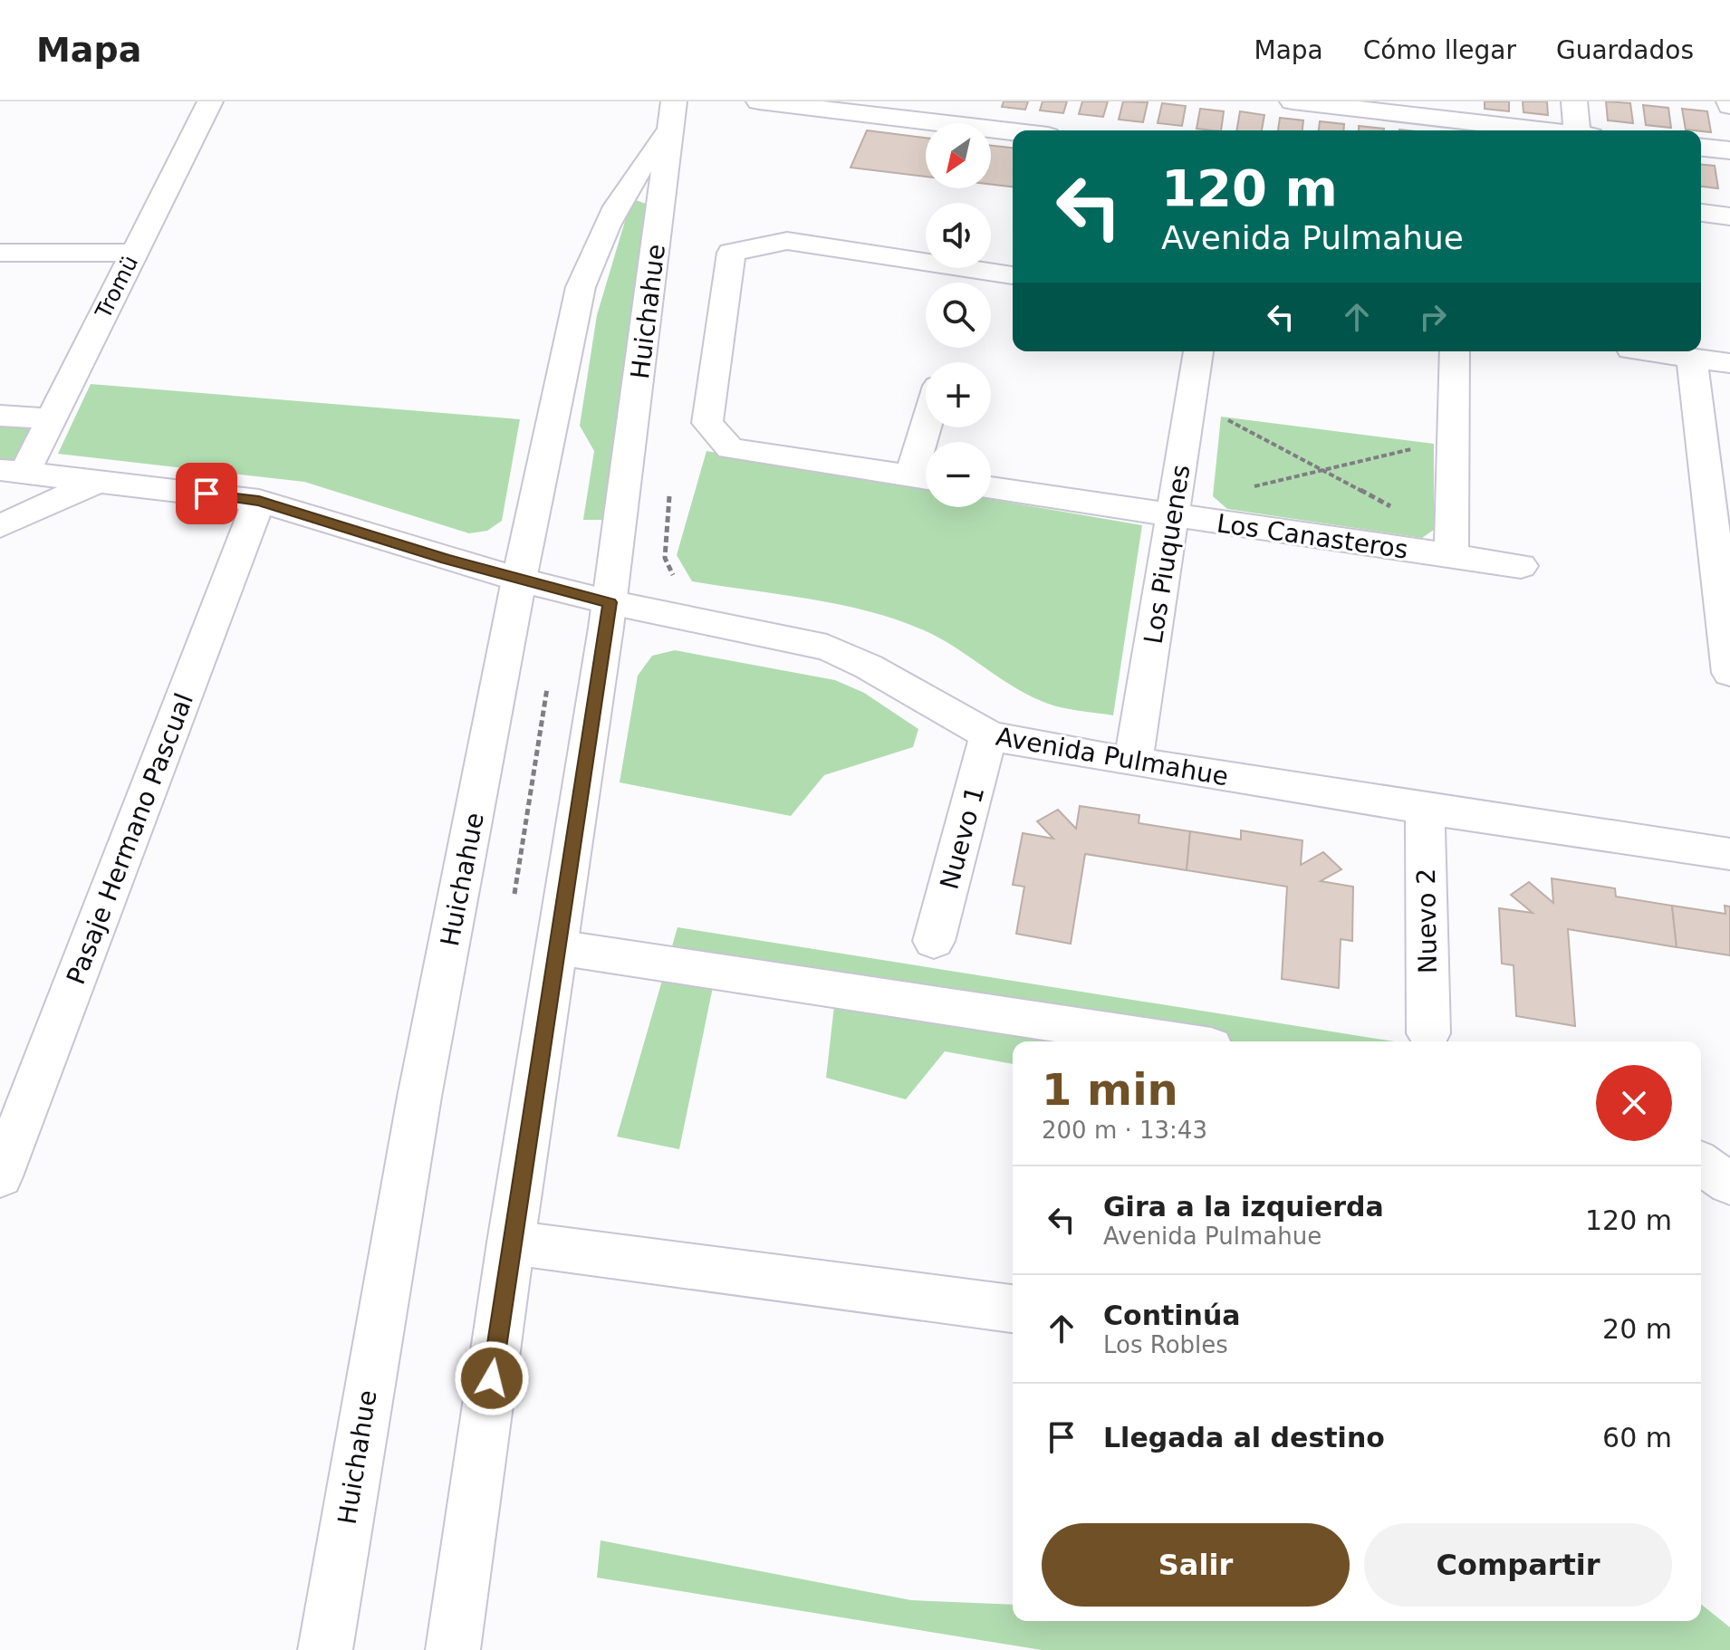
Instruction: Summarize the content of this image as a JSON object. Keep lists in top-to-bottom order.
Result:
{
  "streets": {
    "street": [
      "Tromü",
      "Huichahue",
      "Los Canasteros",
      "Los Piuquenes",
      "Avenida Pulmahue",
      "Nuevo 1",
      "Pasaje Hermano Pascual",
      "Nuevo 2"
    ]
  },
  "crossings": [
    ["Tromü", "Avenida Pulmahue"],
    ["Huichahue", "Avenida Pulmahue"],
    ["Los Canasteros", "Los Piuquenes"],
    ["Los Piuquenes", "Avenida Pulmahue"],
    ["Avenida Pulmahue", "Nuevo 1"],
    ["Avenida Pulmahue", "Pasaje Hermano Pascual"],
    ["Avenida Pulmahue", "Nuevo 2"]
  ],
  "north": "bottom left",
  "page": {
    "header": "Mapa",
    "nav": ["Mapa", "Cómo llegar", "Guardados"],
    "map_buttons": ["+", "−"],
    "turn": ["120 m", "Avenida Pulmahue"],
    "heading": ["1 min", "200 m · 13:43"],
    "list": [
      {
        "name": "Gira a la izquierda",
        "note": "Avenida Pulmahue",
        "value": "120 m"
      },
      {
        "name": "Continúa",
        "note": "Los Robles",
        "value": "20 m"
      },
      {
        "name": "Llegada al destino",
        "value": "60 m"
      }
    ],
    "buttons": ["Salir", "Compartir"]
  }
}
